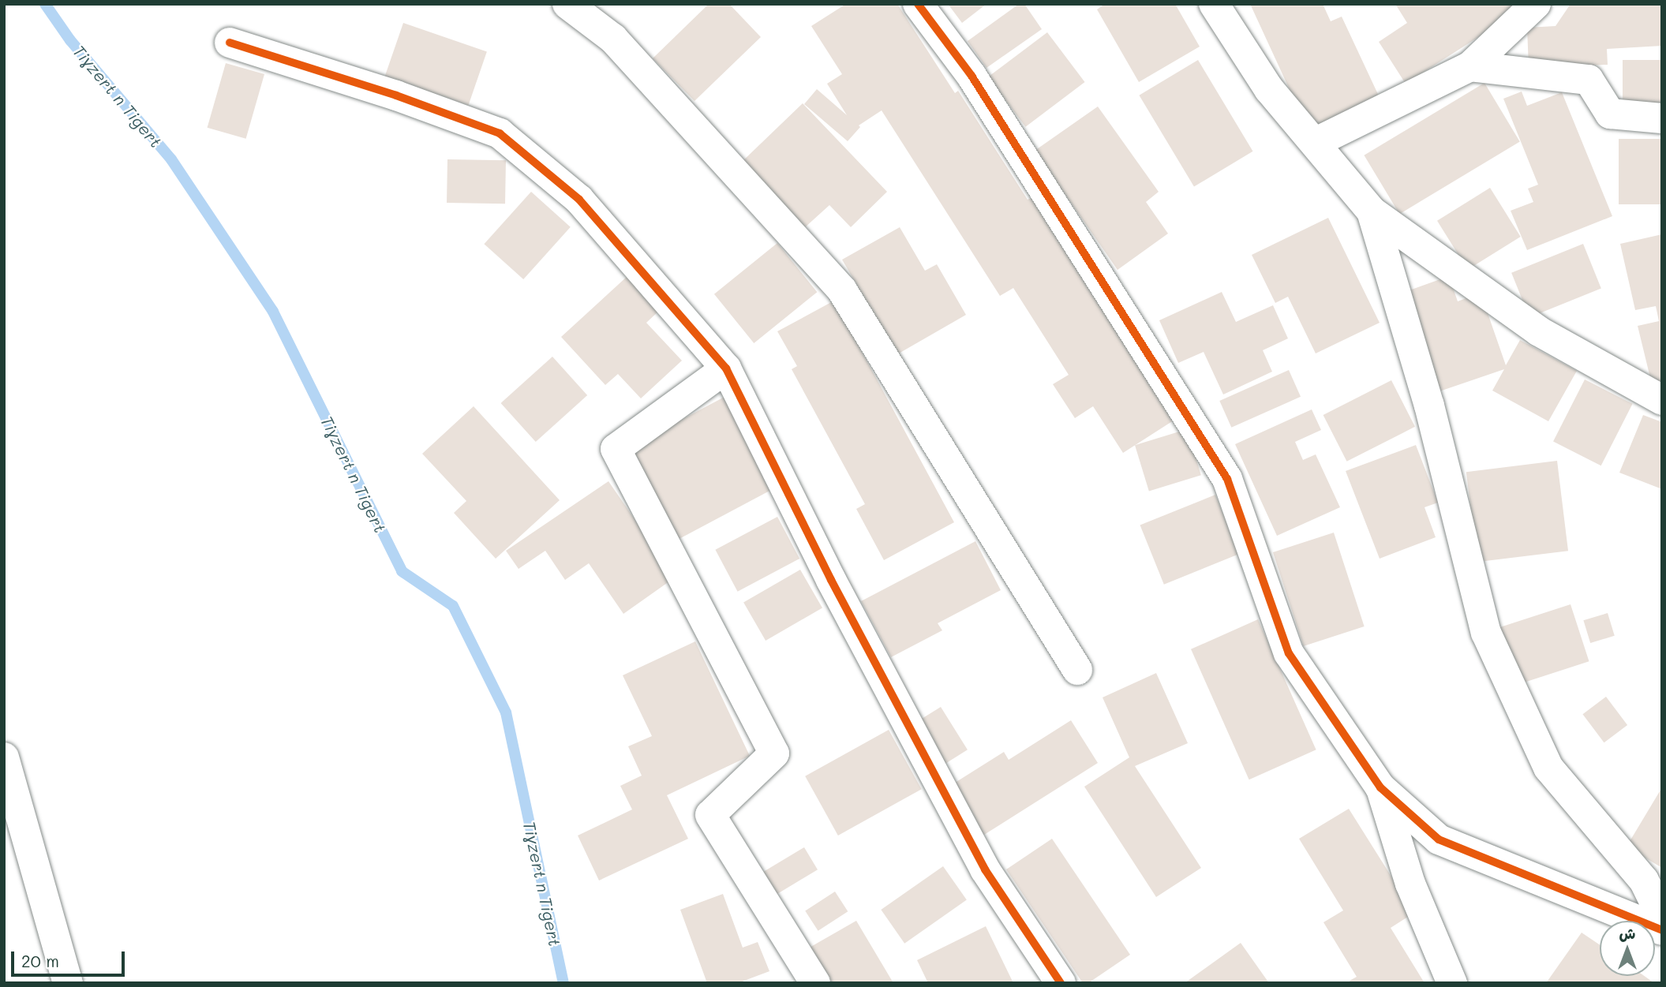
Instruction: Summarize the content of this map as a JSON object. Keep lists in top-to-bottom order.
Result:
{
  "water": ["Tiɣzert n Tigert"],
  "scale_bar": "20 m",
  "north": "top"
}
